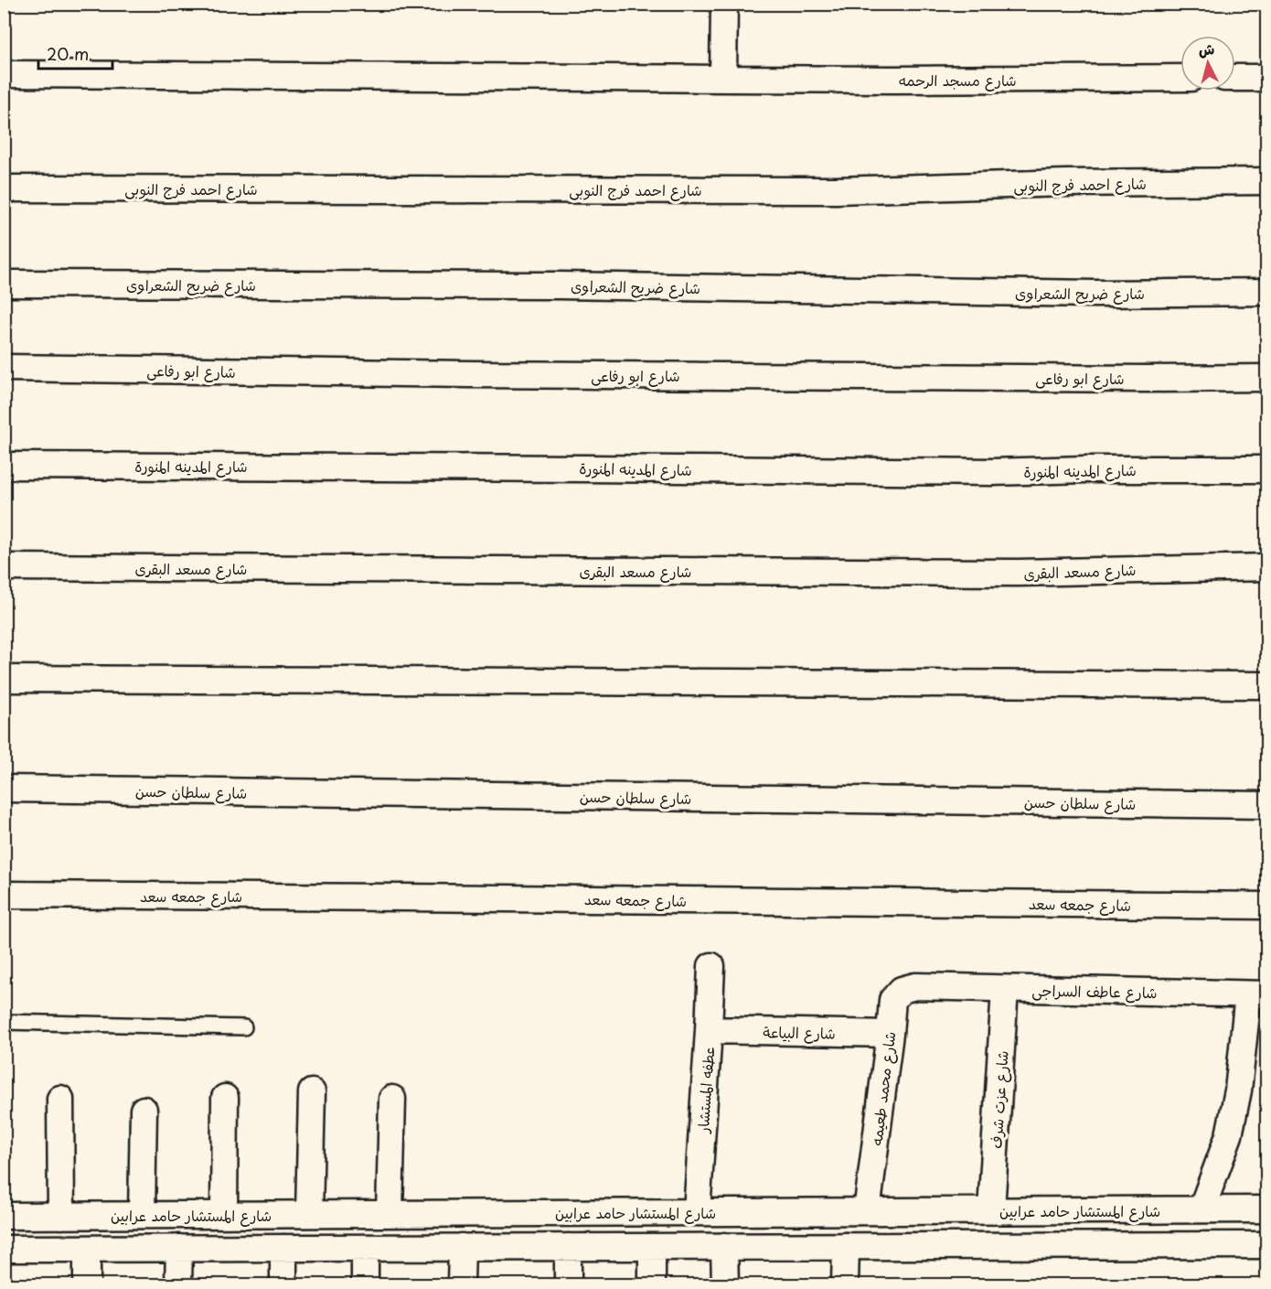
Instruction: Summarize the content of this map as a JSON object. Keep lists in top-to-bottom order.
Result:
{
  "streets": {
    "street": [
      "شارع مسجد الرحمه",
      "شارع احمد فرج النوبى",
      "شارع ضريح الشعراوى",
      "شارع ابو رفاعى",
      "شارع المدينه المنورة",
      "شارع مسعد البقرى",
      "شارع سلطان حسن",
      "شارع جمعه سعد",
      "شارع عاطف السراجى",
      "شارع البياعة",
      "شارع محمد طعيمه",
      "عطفه المستشار",
      "شارع عزت شرف",
      "شارع المستشار حامد عرابين"
    ]
  },
  "crossings": [
    ["شارع عاطف السراجى", "شارع محمد طعيمه"],
    ["شارع عاطف السراجى", "شارع عزت شرف"],
    ["شارع البياعة", "شارع محمد طعيمه"],
    ["شارع البياعة", "عطفه المستشار"],
    ["شارع محمد طعيمه", "شارع المستشار حامد عرابين"],
    ["عطفه المستشار", "شارع المستشار حامد عرابين"],
    ["شارع عزت شرف", "شارع المستشار حامد عرابين"]
  ],
  "scale_bar": "20 m",
  "north": "top"
}
